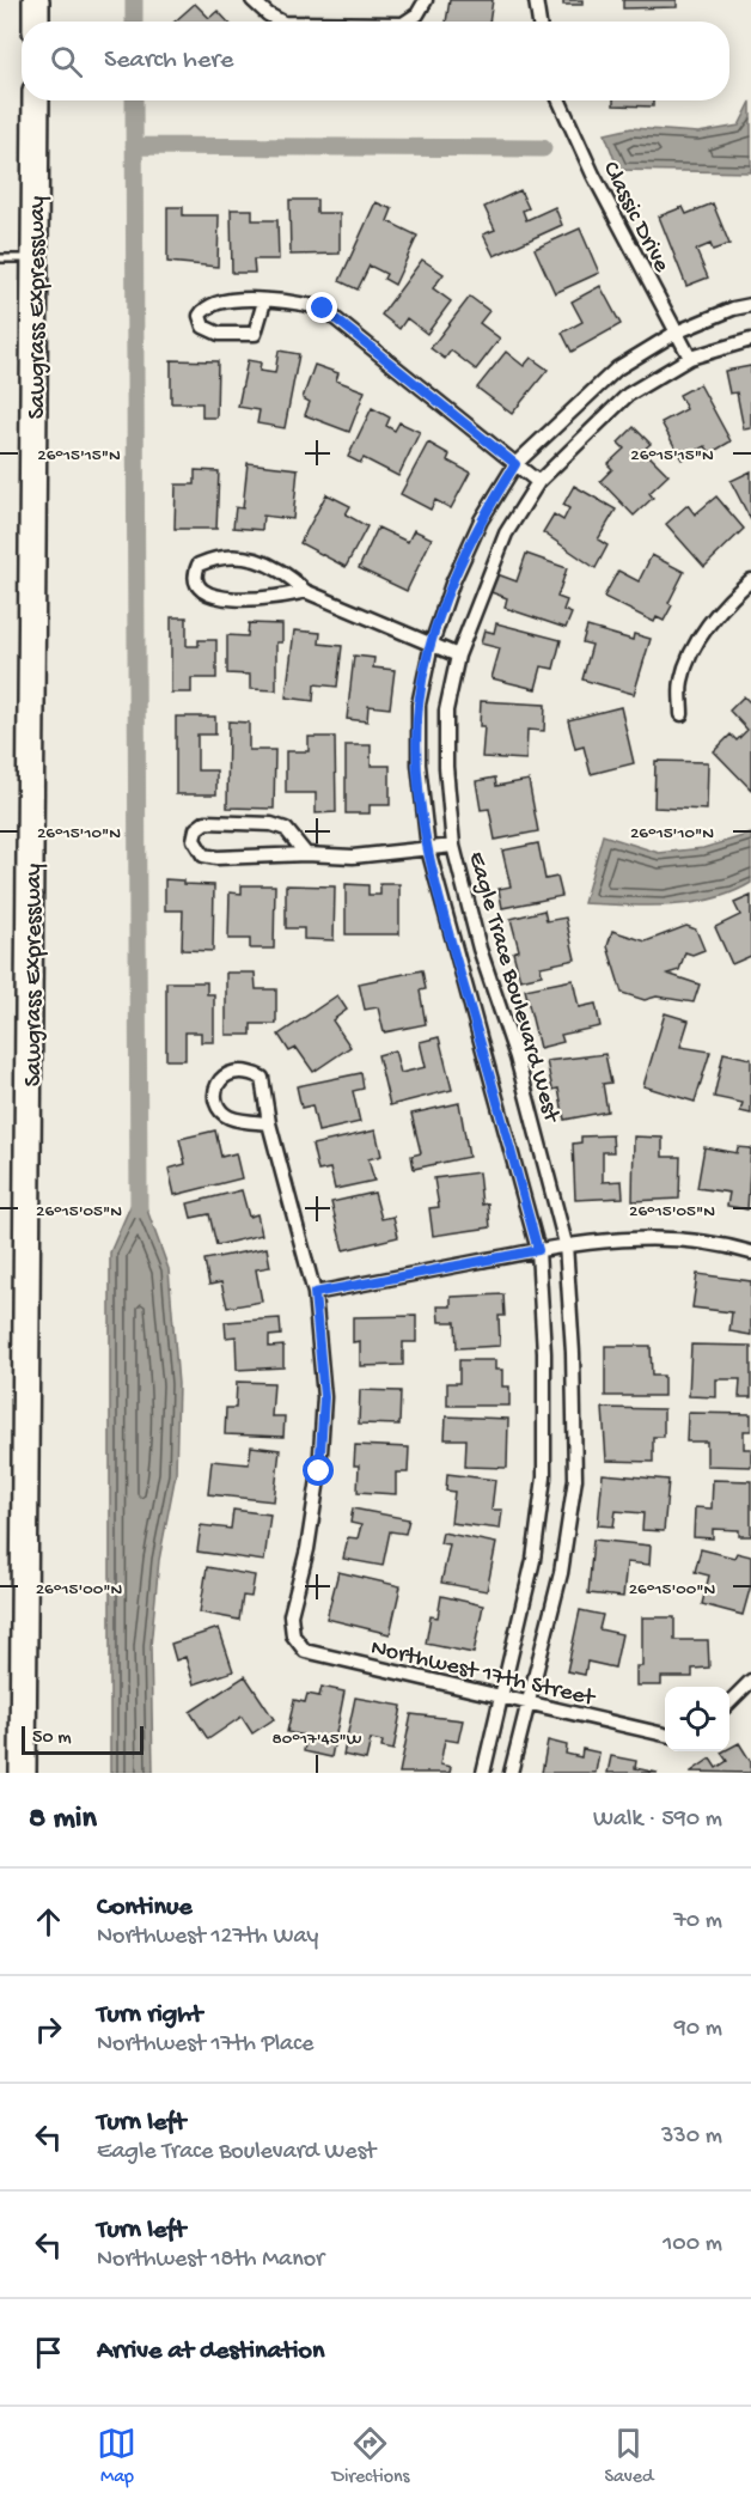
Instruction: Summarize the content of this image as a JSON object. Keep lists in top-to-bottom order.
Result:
{
  "streets": {
    "highway": ["Sawgrass Expressway"],
    "street": ["Classic Drive", "Eagle Trace Boulevard West", "Northwest 17th Street"]
  },
  "crossings": [
    ["Classic Drive", "Eagle Trace Boulevard West"],
    ["Eagle Trace Boulevard West", "Northwest 17th Street"]
  ],
  "scale_bar": "50 m",
  "page": {
    "search": "Search here",
    "scale": "50 m",
    "heading": ["8 min", "Walk · 590 m"],
    "list": [
      ["Continue", "Northwest 127th Way", "70 m"],
      ["Turn right", "Northwest 17th Place", "90 m"],
      ["Turn left", "Eagle Trace Boulevard West", "330 m"],
      ["Turn left", "Northwest 18th Manor", "100 m"],
      "Arrive at destination"
    ],
    "nav": ["Map", "Directions", "Saved"]
  },
  "coordinates": [
    "26°15'15\"N",
    "26°15'10\"N",
    "26°15'05\"N",
    "26°15'00\"N",
    "80°17'45\"W"
  ]
}
